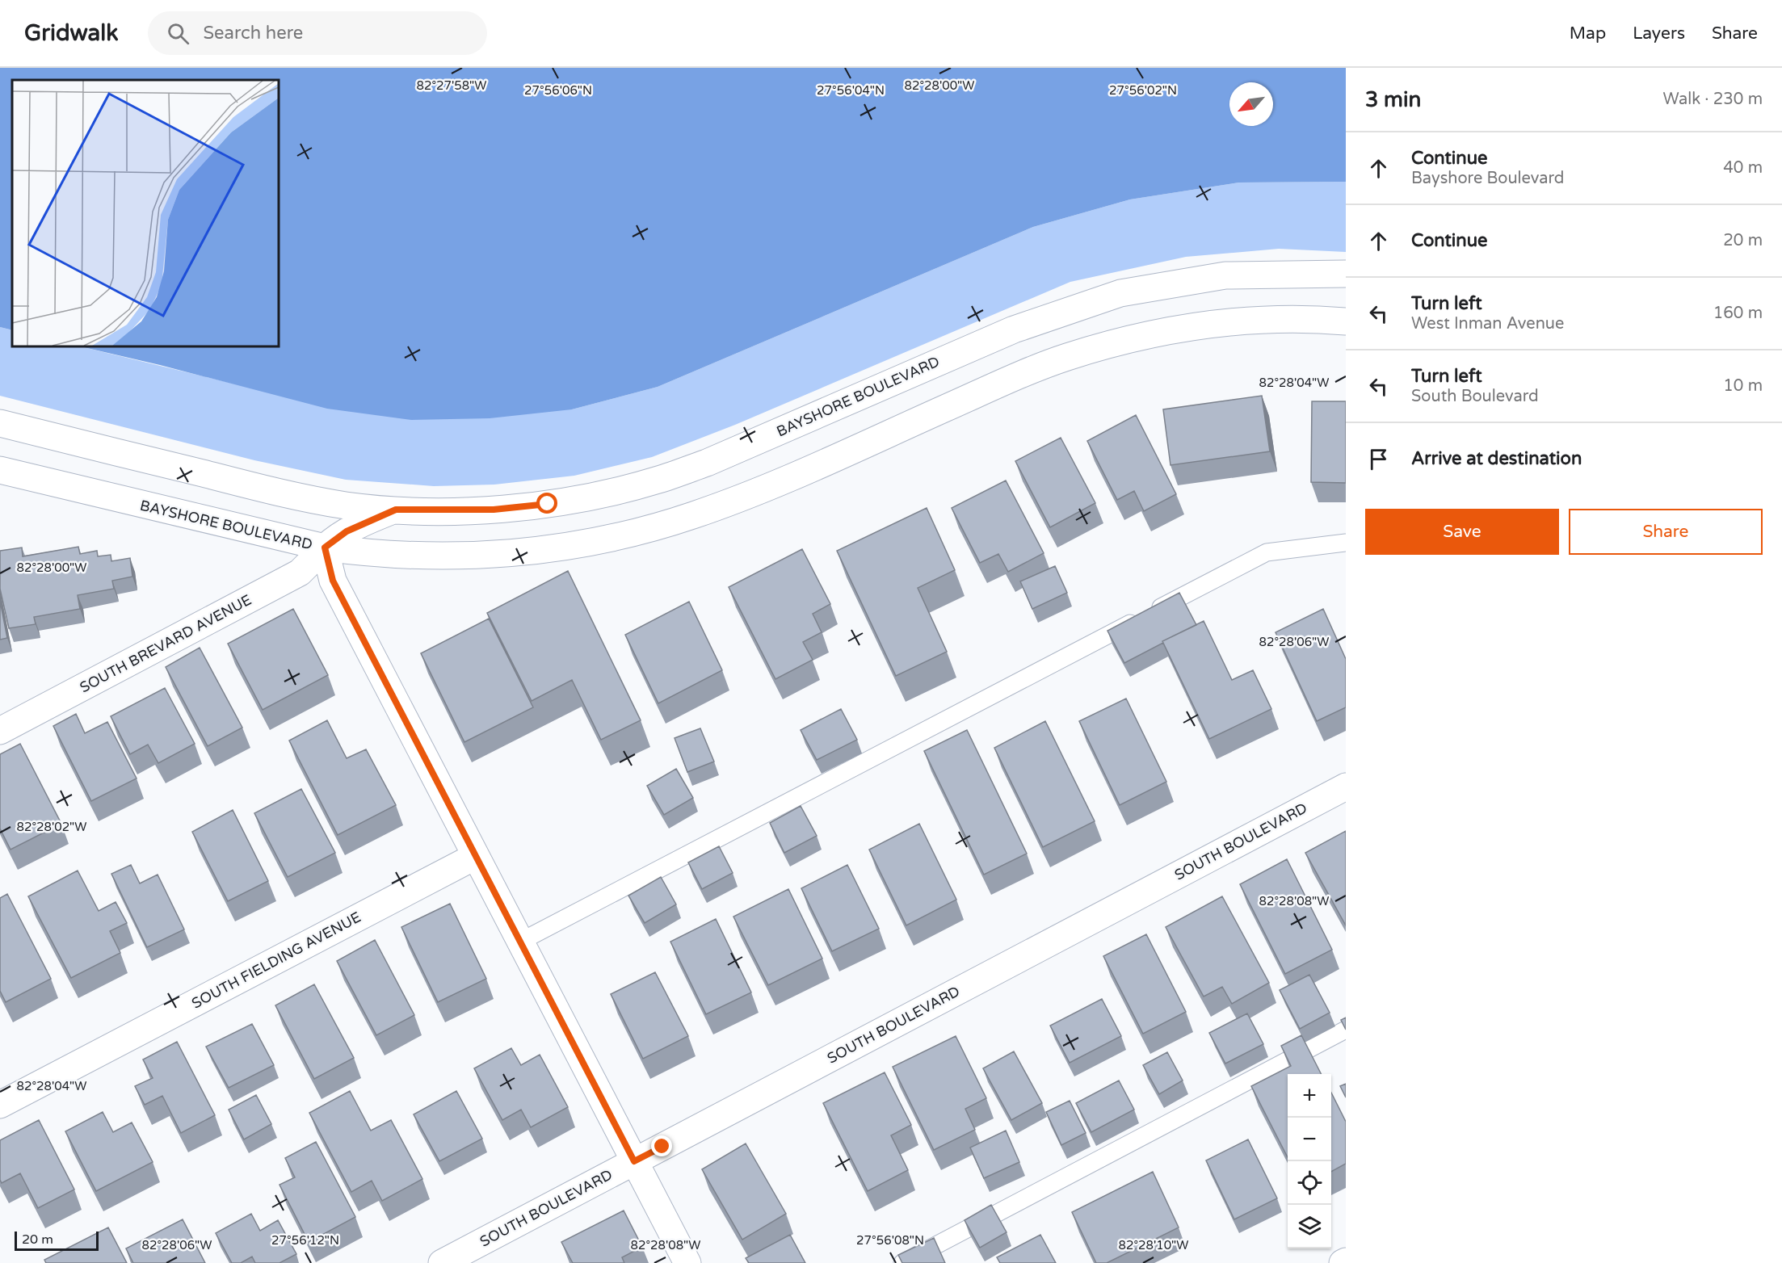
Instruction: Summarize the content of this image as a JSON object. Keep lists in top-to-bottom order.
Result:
{
  "streets": {
    "main road": [
      "BAYSHORE BOULEVARD",
      "SOUTH BREVARD AVENUE",
      "SOUTH BOULEVARD",
      "SOUTH FIELDING AVENUE"
    ]
  },
  "crossings": [
    ["BAYSHORE BOULEVARD", "SOUTH BREVARD AVENUE"]
  ],
  "scale_bar": "20 m",
  "north": "bottom left",
  "page": {
    "header": "Gridwalk",
    "search": "Search here",
    "nav": ["Map", "Layers", "Share"],
    "heading": ["3 min", "Walk · 230 m"],
    "list": [
      ["Continue", "Bayshore Boulevard", "40 m"],
      ["Continue", "20 m"],
      ["Turn left", "West Inman Avenue", "160 m"],
      ["Turn left", "South Boulevard", "10 m"],
      "Arrive at destination"
    ],
    "buttons": ["Save", "Share"],
    "map_buttons": ["+", "−"],
    "scale": "20 m"
  },
  "coordinates": [
    "82°28'00\"W",
    "82°27'58\"W",
    "27°56'06\"N",
    "27°56'04\"N",
    "27°56'02\"N",
    "82°28'04\"W",
    "82°28'06\"W",
    "82°28'02\"W",
    "82°28'08\"W",
    "27°56'12\"N",
    "27°56'08\"N",
    "82°28'10\"W"
  ]
}
